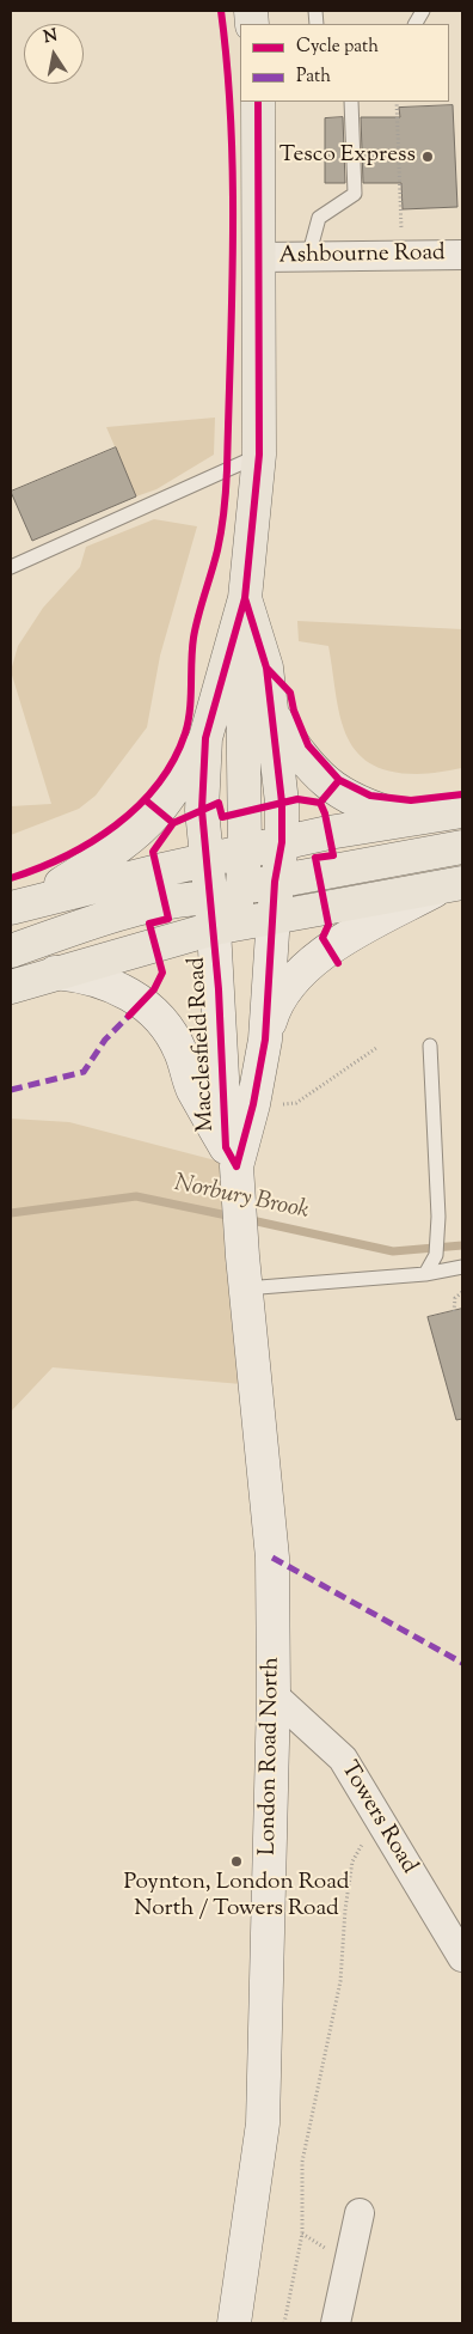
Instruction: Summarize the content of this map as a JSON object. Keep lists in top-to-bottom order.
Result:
{
  "streets": {
    "highway": ["Macclesfield Road"],
    "main road": ["London Road North"],
    "street": ["Ashbourne Road", "Towers Road"]
  },
  "crossings": [
    ["Ashbourne Road", "Macclesfield Road"],
    ["Macclesfield Road", "London Road North"],
    ["London Road North", "Towers Road"]
  ],
  "water": ["Norbury Brook"],
  "places": ["Tesco Express", "Poynton, London Road North / Towers Road"],
  "legend": ["Cycle path", "Path"],
  "north": "top"
}
